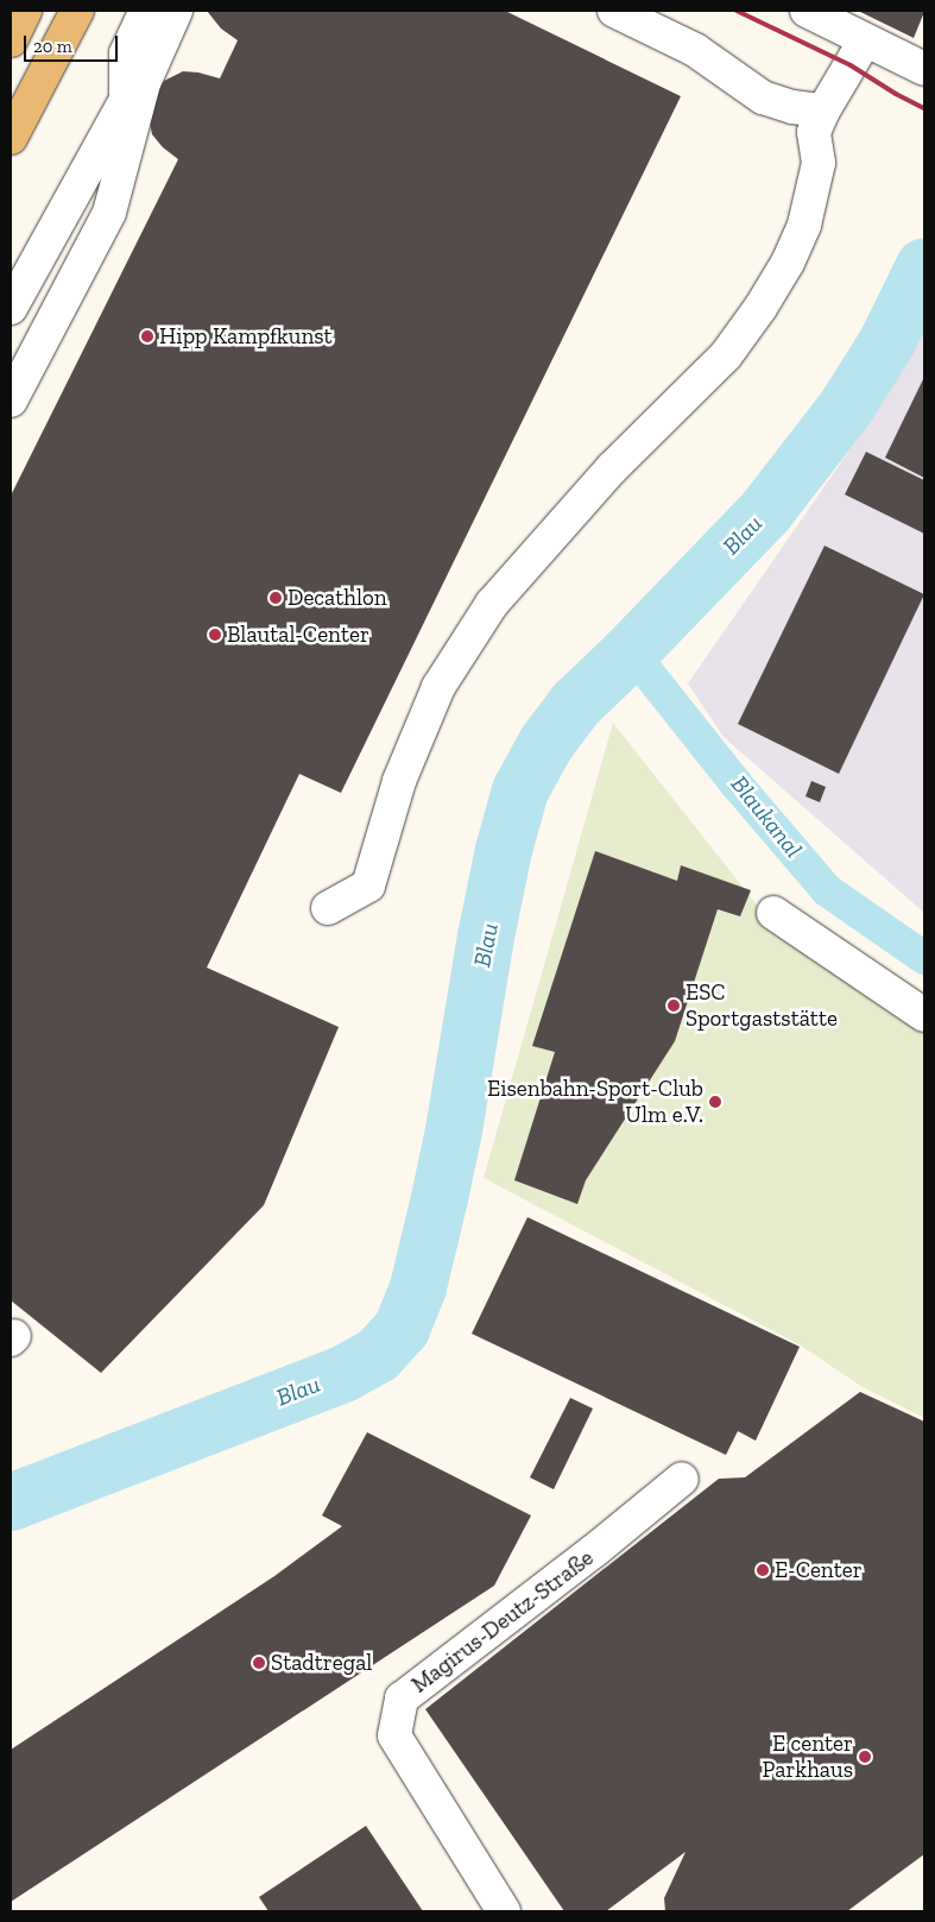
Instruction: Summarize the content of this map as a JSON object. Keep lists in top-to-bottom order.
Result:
{
  "streets": {
    "street": ["Magirus-Deutz-Straße"]
  },
  "water": ["Blau", "Blaukanal"],
  "places": [
    "Hipp Kampfkunst",
    "Decathlon",
    "Blautal-Center",
    "ESC Sportgaststätte",
    "Eisenbahn-Sport-Club Ulm e.V.",
    "E-Center",
    "Stadtregal",
    "E center Parkhaus"
  ],
  "scale_bar": "20 m"
}
